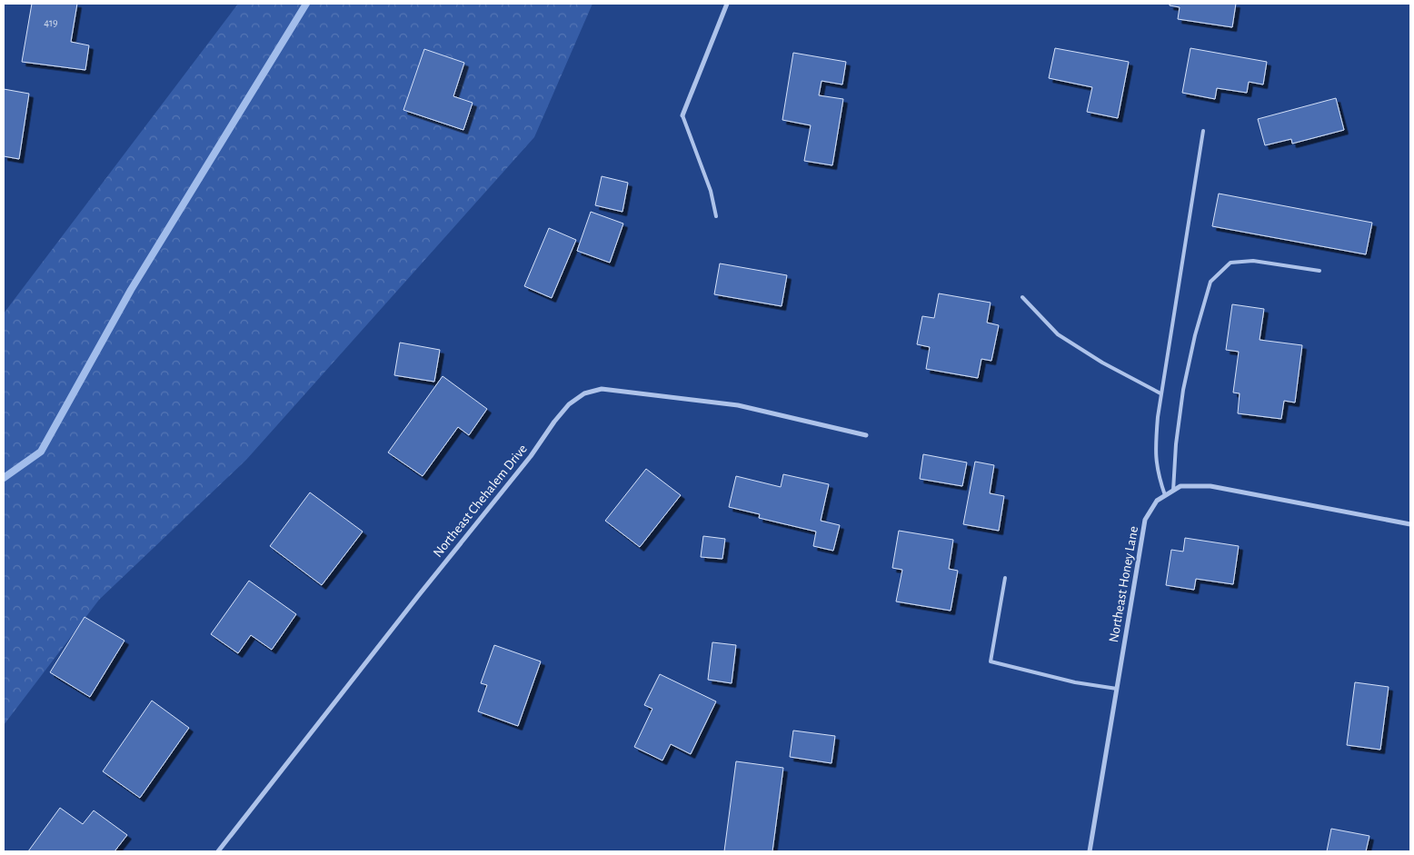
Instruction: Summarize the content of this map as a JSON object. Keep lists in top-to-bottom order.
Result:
{
  "streets": {
    "street": ["Northeast Chehalem Drive", "Northeast Honey Lane"]
  },
  "house_numbers": ["419"]
}
